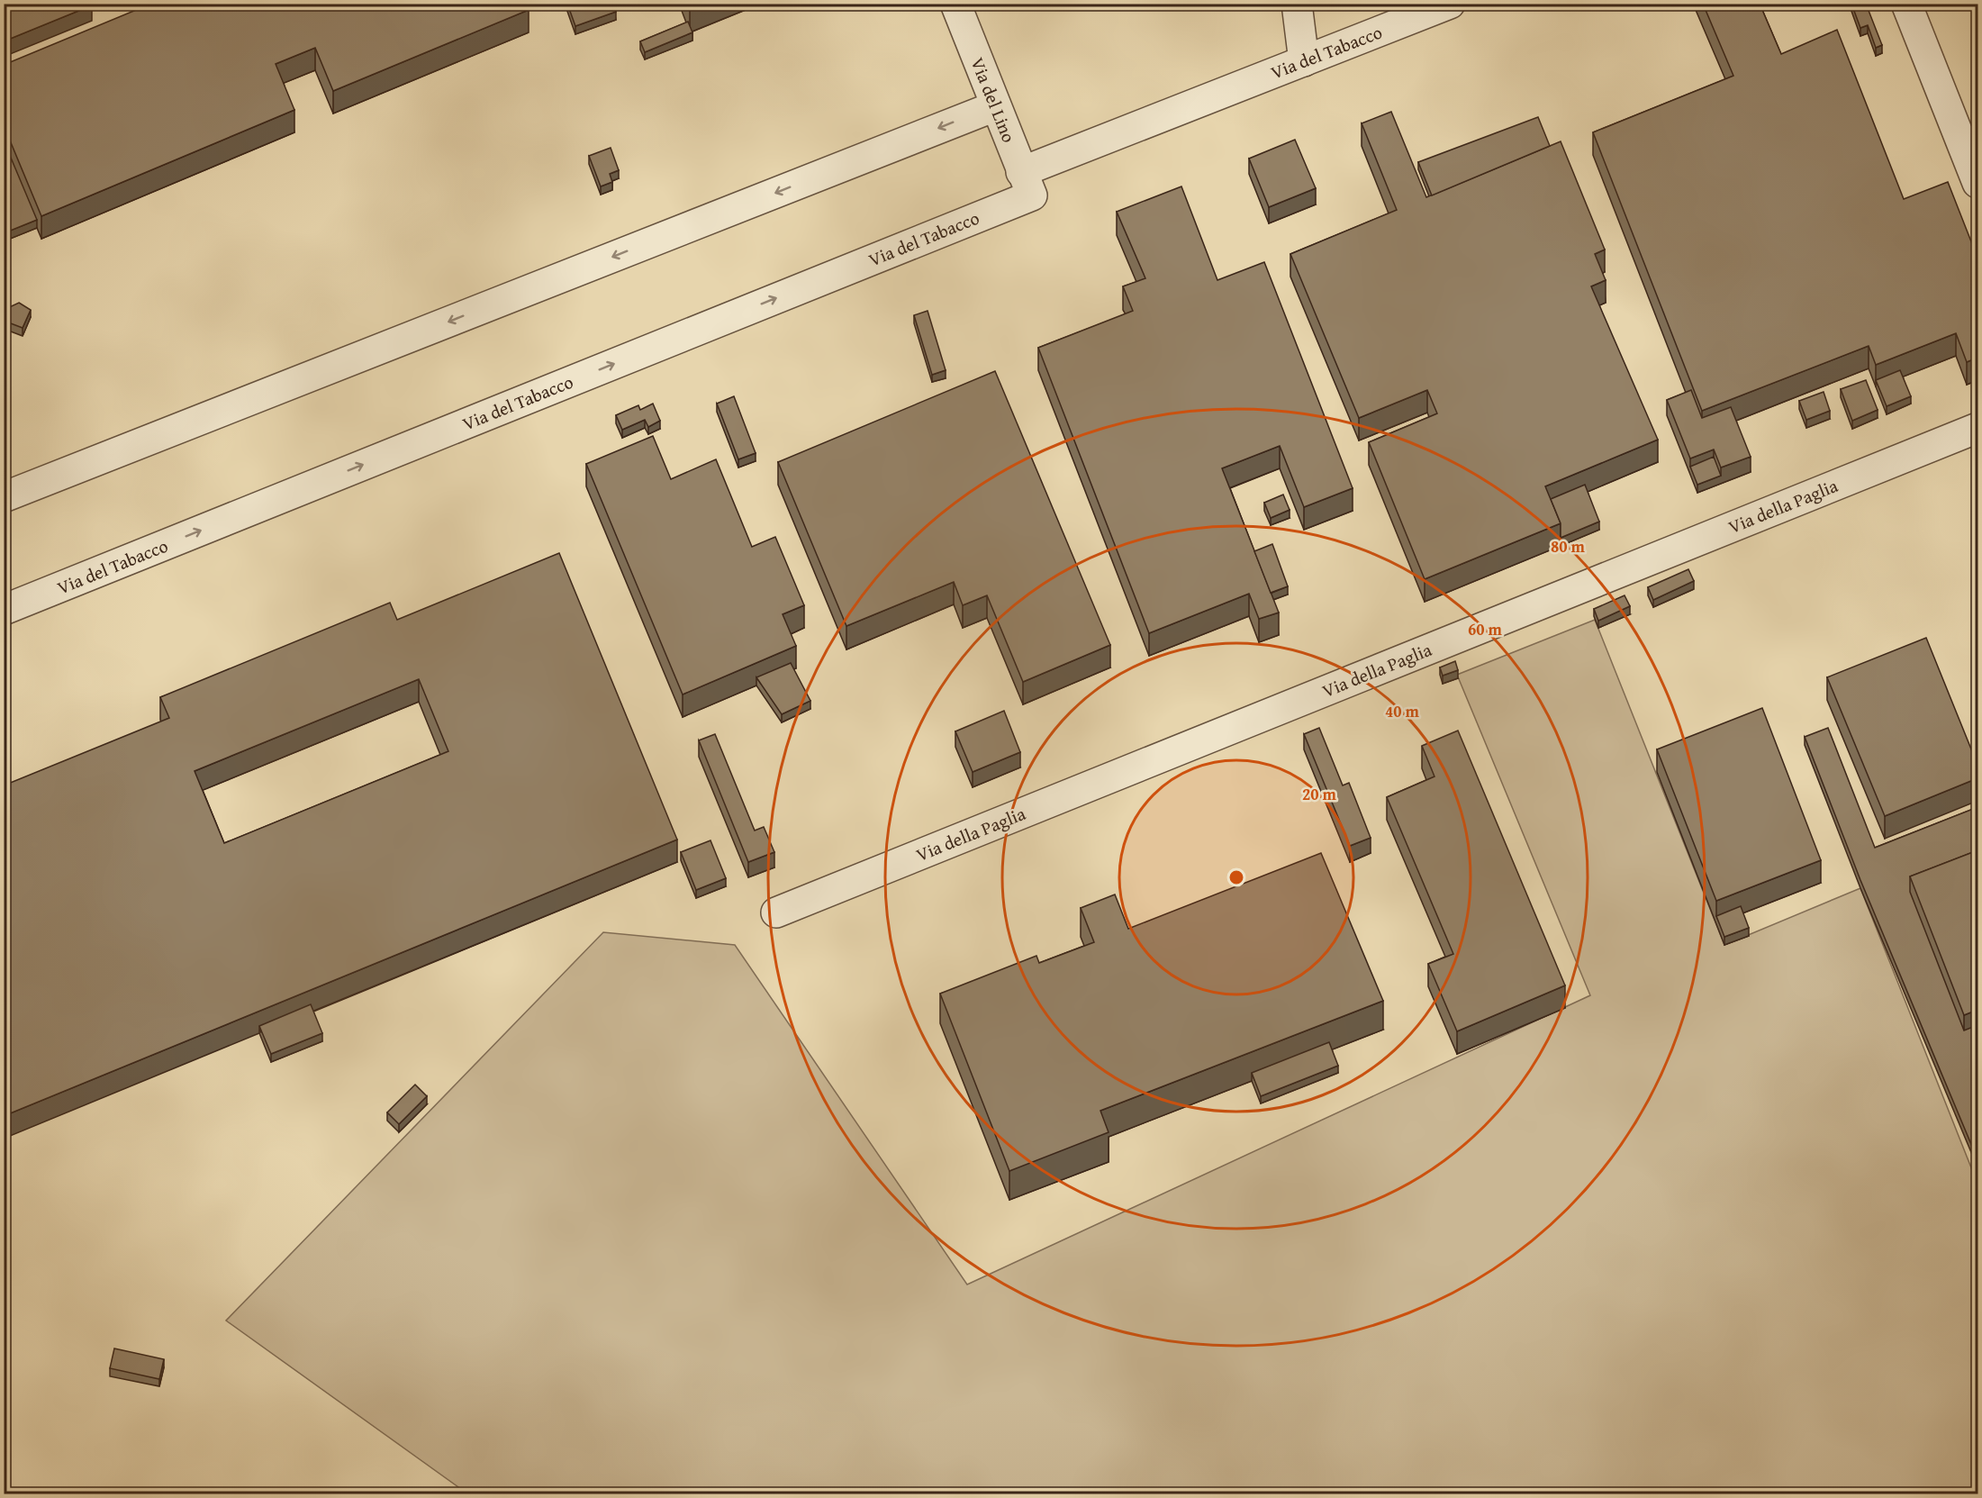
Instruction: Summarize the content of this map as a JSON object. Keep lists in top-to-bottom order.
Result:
{
  "streets": {
    "street": ["Via del Tabacco", "Via del Lino", "Via della Paglia"]
  },
  "crossings": [
    ["Via del Tabacco", "Via del Lino"]
  ],
  "rings": [
    "80 m",
    "60 m",
    "40 m",
    "20 m"
  ]
}
